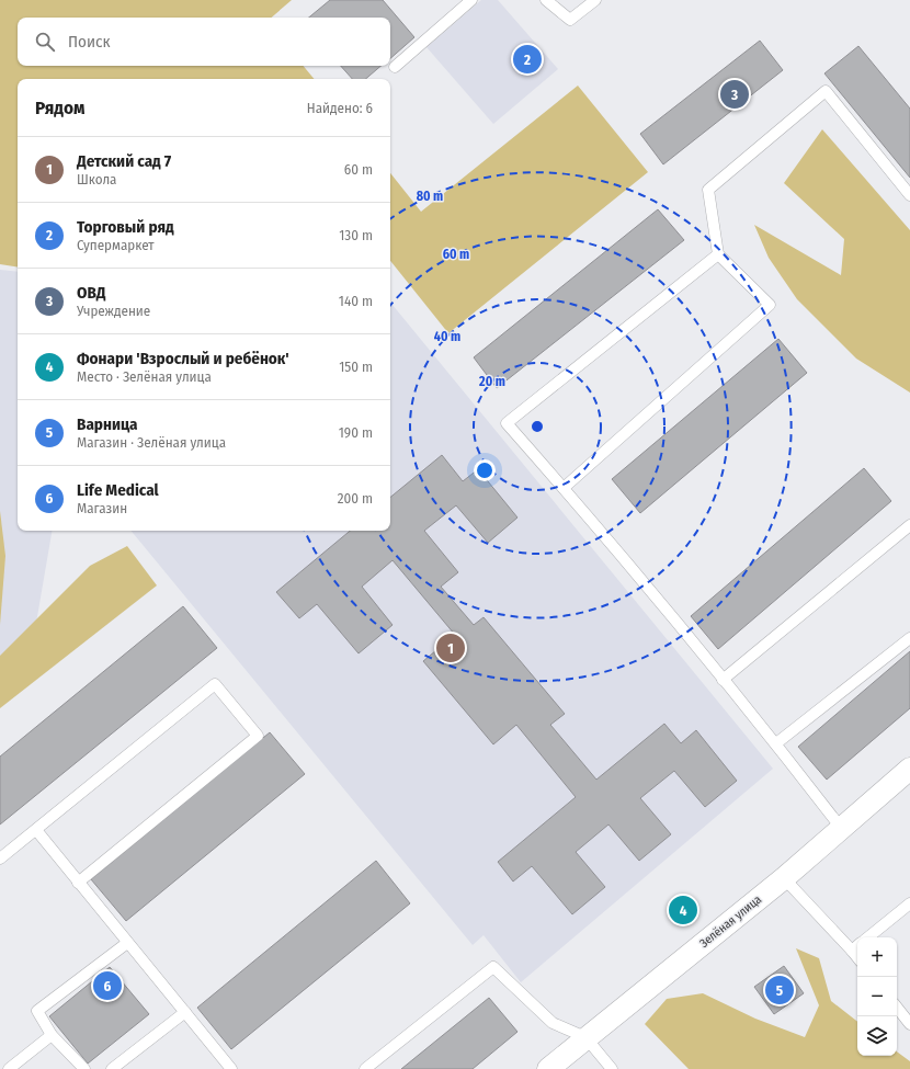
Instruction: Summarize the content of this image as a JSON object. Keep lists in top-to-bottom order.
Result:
{
  "streets": {
    "street": ["Зелёная улица"]
  },
  "page": {
    "search": "Поиск",
    "pins": [
      "2",
      "3",
      "1",
      "4",
      "6",
      "5"
    ],
    "heading": ["Рядом", "Найдено: 6"],
    "list": [
      {
        "mark": "1",
        "name": "Детский сад 7",
        "note": "Школа",
        "value": "60 m"
      },
      {
        "mark": "2",
        "name": "Торговый ряд",
        "note": "Супермаркет",
        "value": "130 m"
      },
      {
        "mark": "3",
        "name": "ОВД",
        "note": "Учреждение",
        "value": "140 m"
      },
      {
        "mark": "4",
        "name": "Фонари 'Взрослый и ребёнок'",
        "note": "Место · Зелёная улица",
        "value": "150 m"
      },
      {
        "mark": "5",
        "name": "Варница",
        "note": "Магазин · Зелёная улица",
        "value": "190 m"
      },
      {
        "mark": "6",
        "name": "Life Medical",
        "note": "Магазин",
        "value": "200 m"
      }
    ],
    "map_buttons": ["+", "−"]
  },
  "rings": [
    "80 m",
    "60 m",
    "40 m",
    "20 m"
  ]
}
